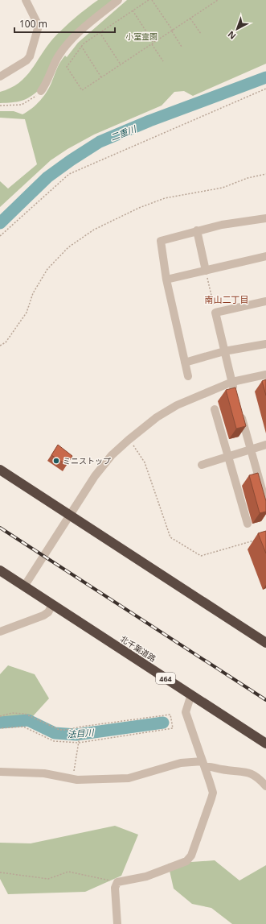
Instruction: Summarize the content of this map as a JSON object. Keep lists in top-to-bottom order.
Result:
{
  "streets": {
    "highway": ["北千葉道路", "464"]
  },
  "districts": ["南山二丁目"],
  "water": ["二重川", "法目川"],
  "parks": ["小室霊園"],
  "places": ["ミニストップ"],
  "scale_bar": "100 m",
  "north": "bottom left"
}
